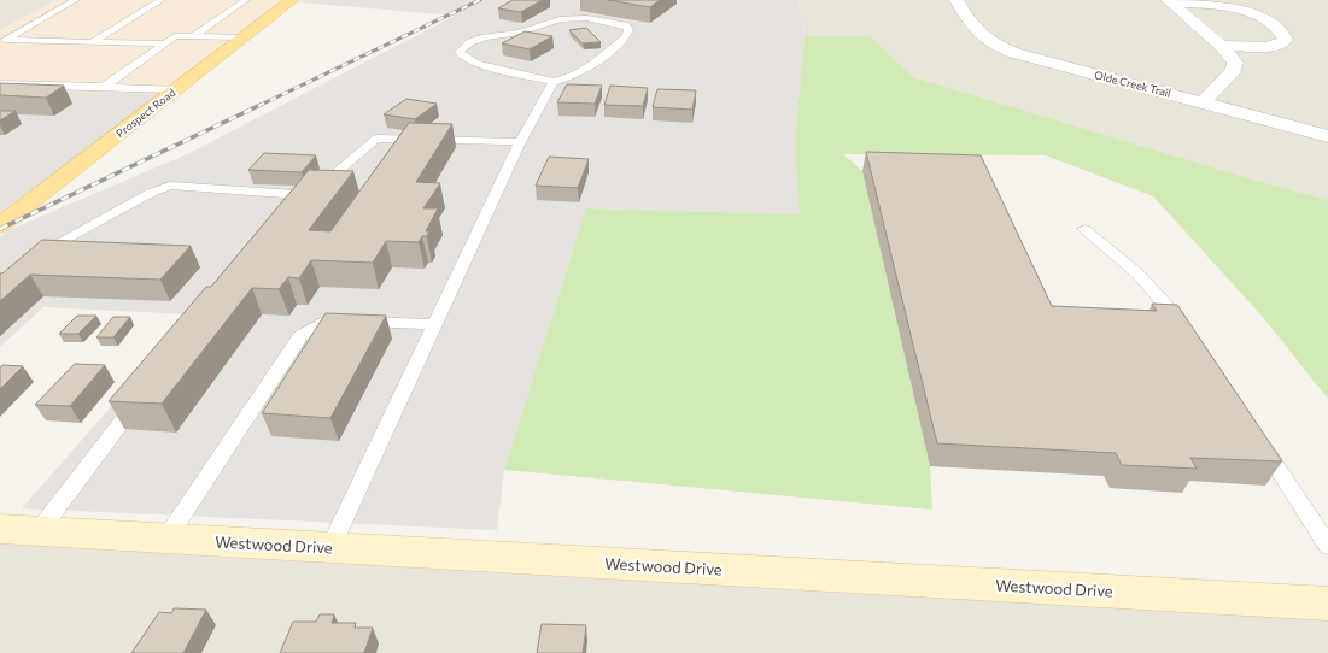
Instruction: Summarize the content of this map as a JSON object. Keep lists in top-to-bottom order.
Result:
{
  "streets": {
    "main road": ["Prospect Road"],
    "street": ["Olde Creek Trail", "Westwood Drive"]
  }
}
